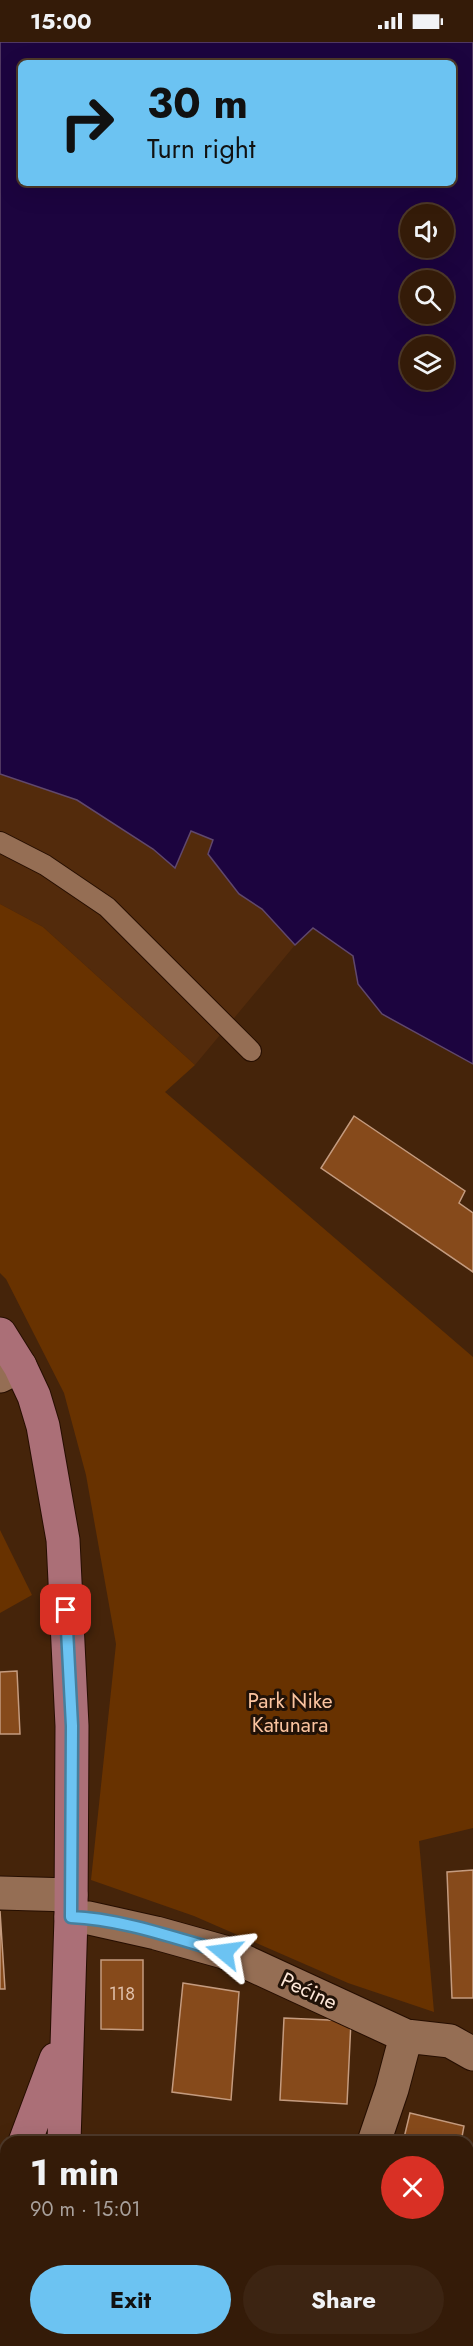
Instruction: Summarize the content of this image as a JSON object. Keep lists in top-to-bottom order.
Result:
{
  "streets": {
    "street": ["Pećine"]
  },
  "parks": ["Park Nike Katunara"],
  "house_numbers": ["118"],
  "page": {
    "status": "15:00",
    "turn": ["30 m", "Turn right"],
    "heading": ["1 min", "90 m · 15:01"],
    "buttons": ["Exit", "Share"]
  }
}
